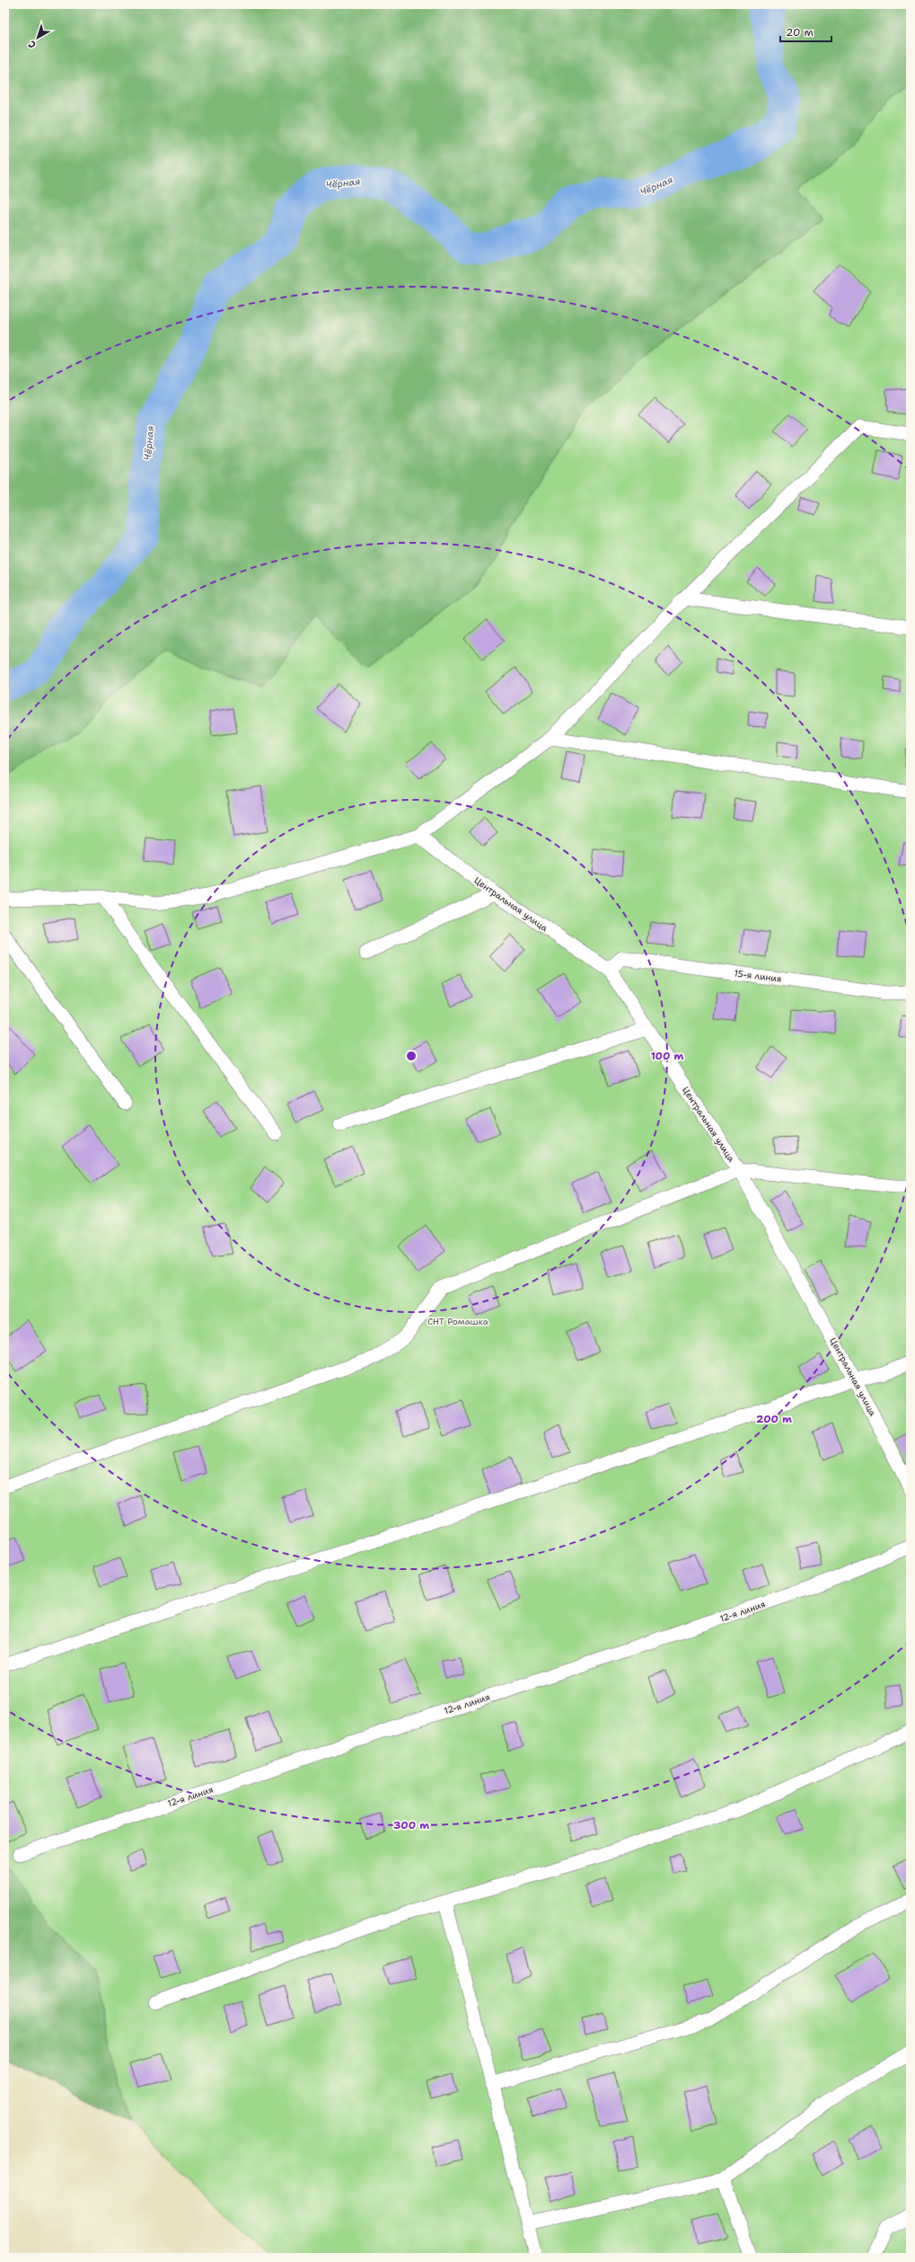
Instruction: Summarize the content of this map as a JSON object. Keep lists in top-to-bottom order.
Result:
{
  "streets": {
    "street": ["Центральная улица", "15-я линия", "12-я линия"]
  },
  "crossings": [
    ["Центральная улица", "15-я линия"]
  ],
  "water": ["Чёрная"],
  "parks": ["СНТ Ромашка"],
  "scale_bar": "20 m",
  "north": "bottom left",
  "rings": ["100 m", "200 m", "300 m"]
}
